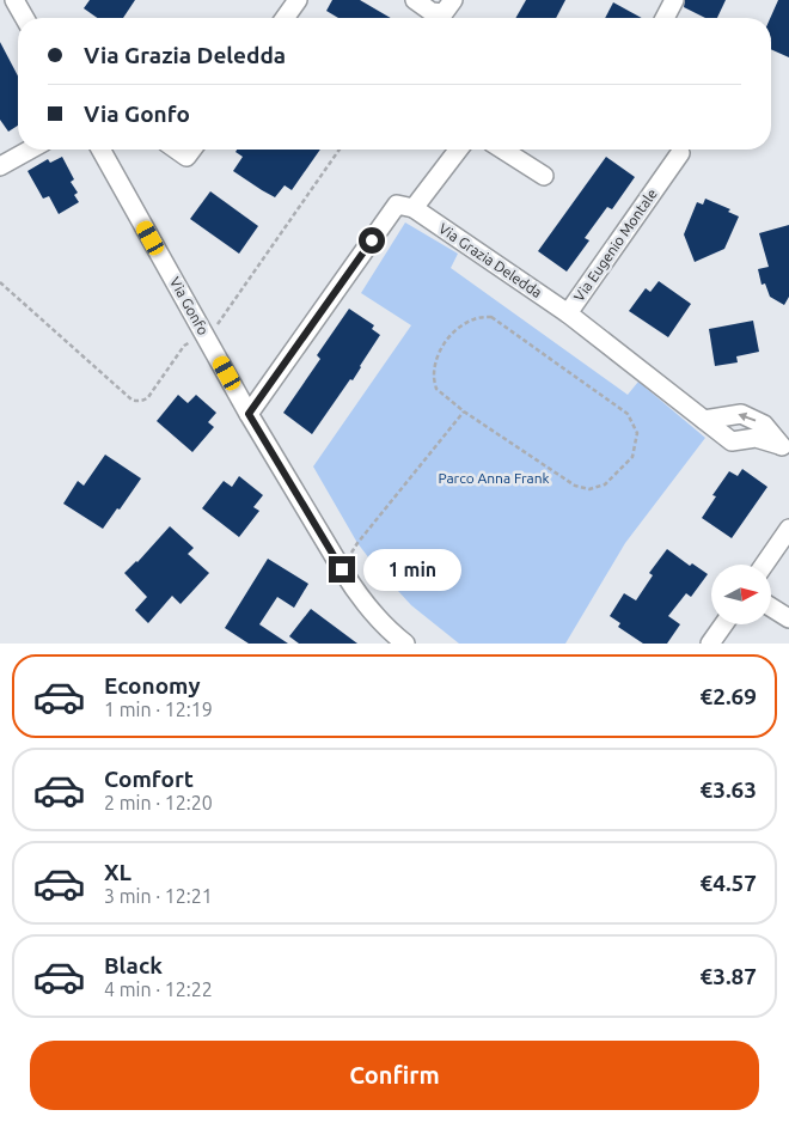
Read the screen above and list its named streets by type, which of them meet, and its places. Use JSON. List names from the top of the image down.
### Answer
{
  "streets": {
    "street": ["Via Eugenio Montale", "Via Grazia Deledda", "Via Gonfo"]
  },
  "crossings": [
    ["Via Eugenio Montale", "Via Grazia Deledda"]
  ],
  "parks": ["Parco Anna Frank"],
  "north": "right",
  "page": {
    "banner": ["Via Grazia Deledda", "Via Gonfo"],
    "bubble": "1 min",
    "list": [
      {
        "name": "Economy",
        "note": "1 min · 12:19",
        "value": "€2.69"
      },
      {
        "name": "Comfort",
        "note": "2 min · 12:20",
        "value": "€3.63"
      },
      {
        "name": "XL",
        "note": "3 min · 12:21",
        "value": "€4.57"
      },
      {
        "name": "Black",
        "note": "4 min · 12:22",
        "value": "€3.87"
      }
    ],
    "buttons": "Confirm"
  }
}
